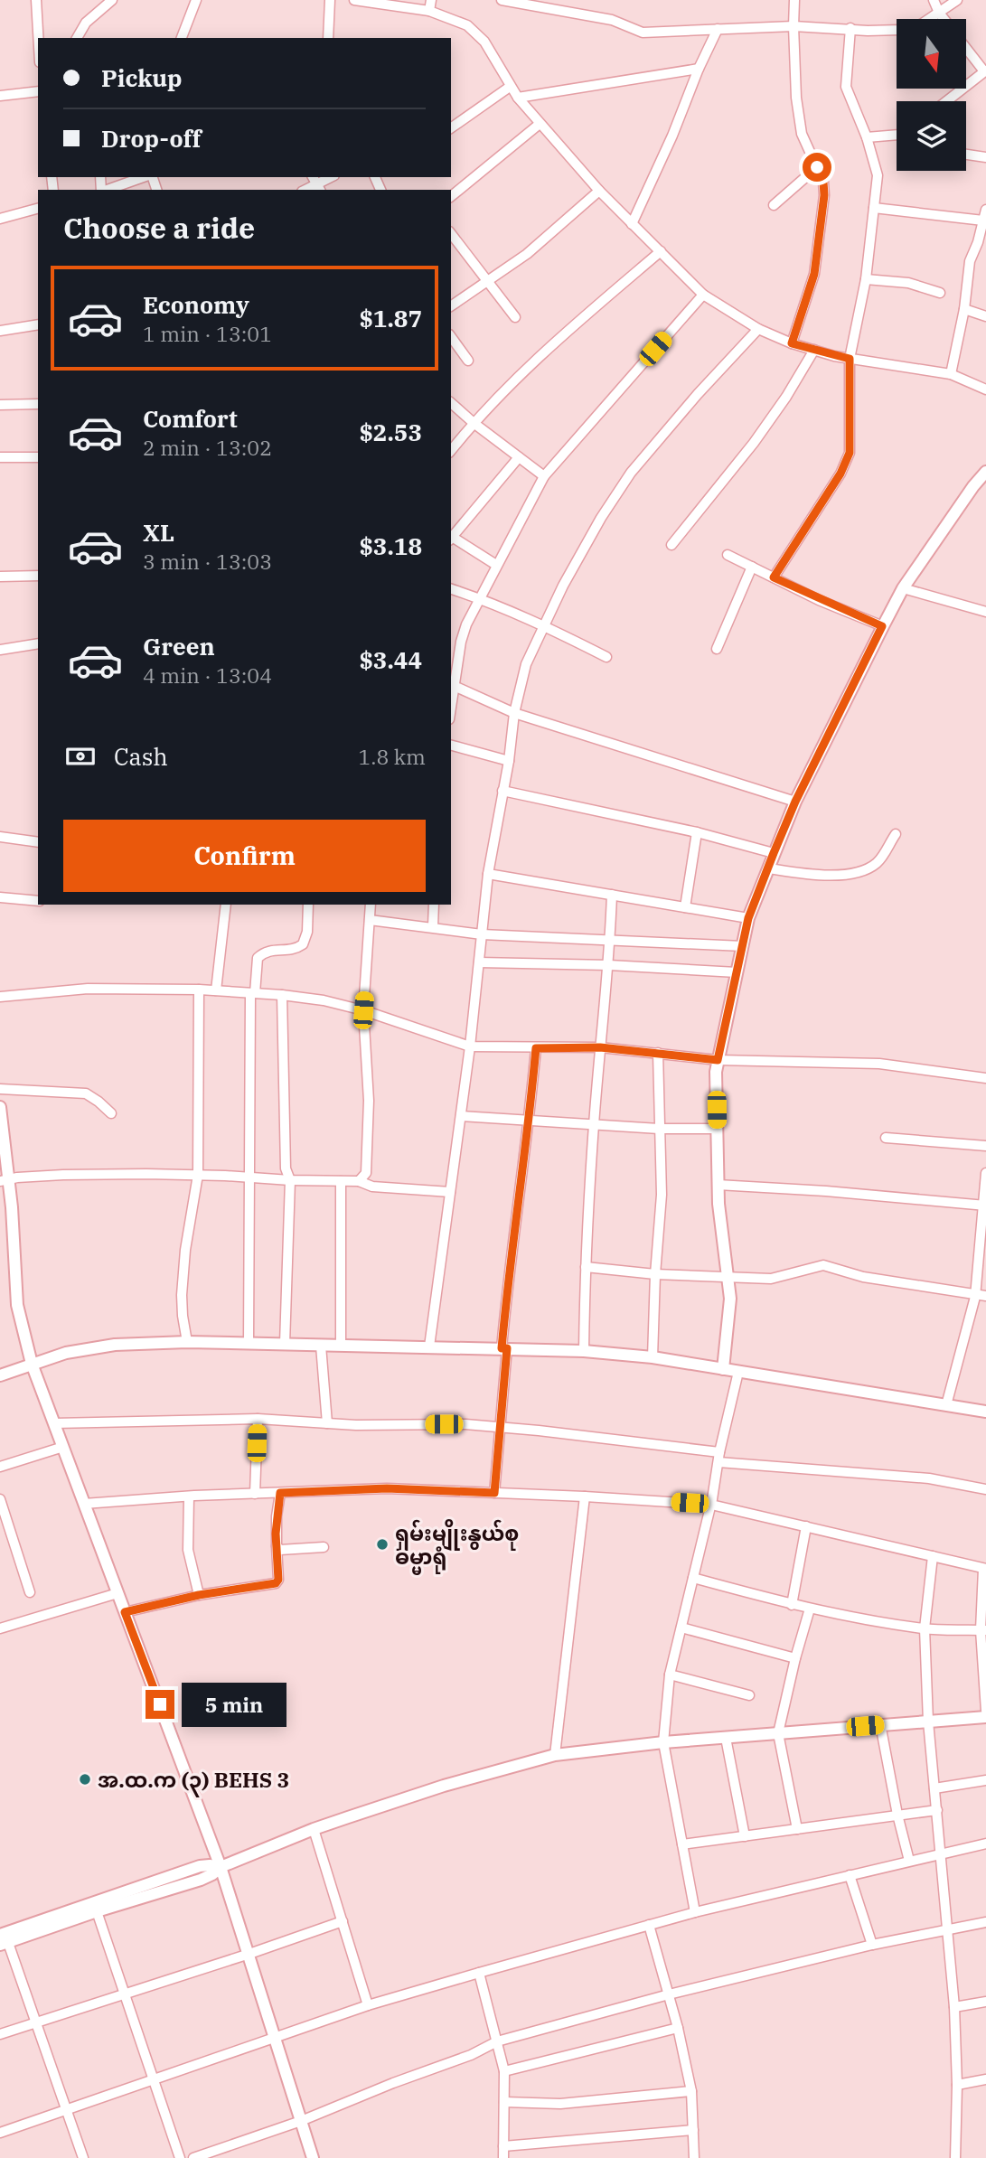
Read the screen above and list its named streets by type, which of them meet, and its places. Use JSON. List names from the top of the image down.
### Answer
{
  "places": ["ရှမ်းမျိုးနွယ်စု ဓမ္မာရုံ", "အ.ထ.က (၃) BEHS 3"],
  "north": "bottom",
  "page": {
    "banner": ["Pickup", "Drop-off"],
    "heading": "Choose a ride",
    "list": [
      {
        "name": "Economy",
        "note": "1 min · 13:01",
        "value": "$1.87"
      },
      {
        "name": "Comfort",
        "note": "2 min · 13:02",
        "value": "$2.53"
      },
      {
        "name": "XL",
        "note": "3 min · 13:03",
        "value": "$3.18"
      },
      {
        "name": "Green",
        "note": "4 min · 13:04",
        "value": "$3.44"
      }
    ],
    "pay": ["Cash", "1.8 km"],
    "buttons": "Confirm",
    "bubble": "5 min"
  }
}
